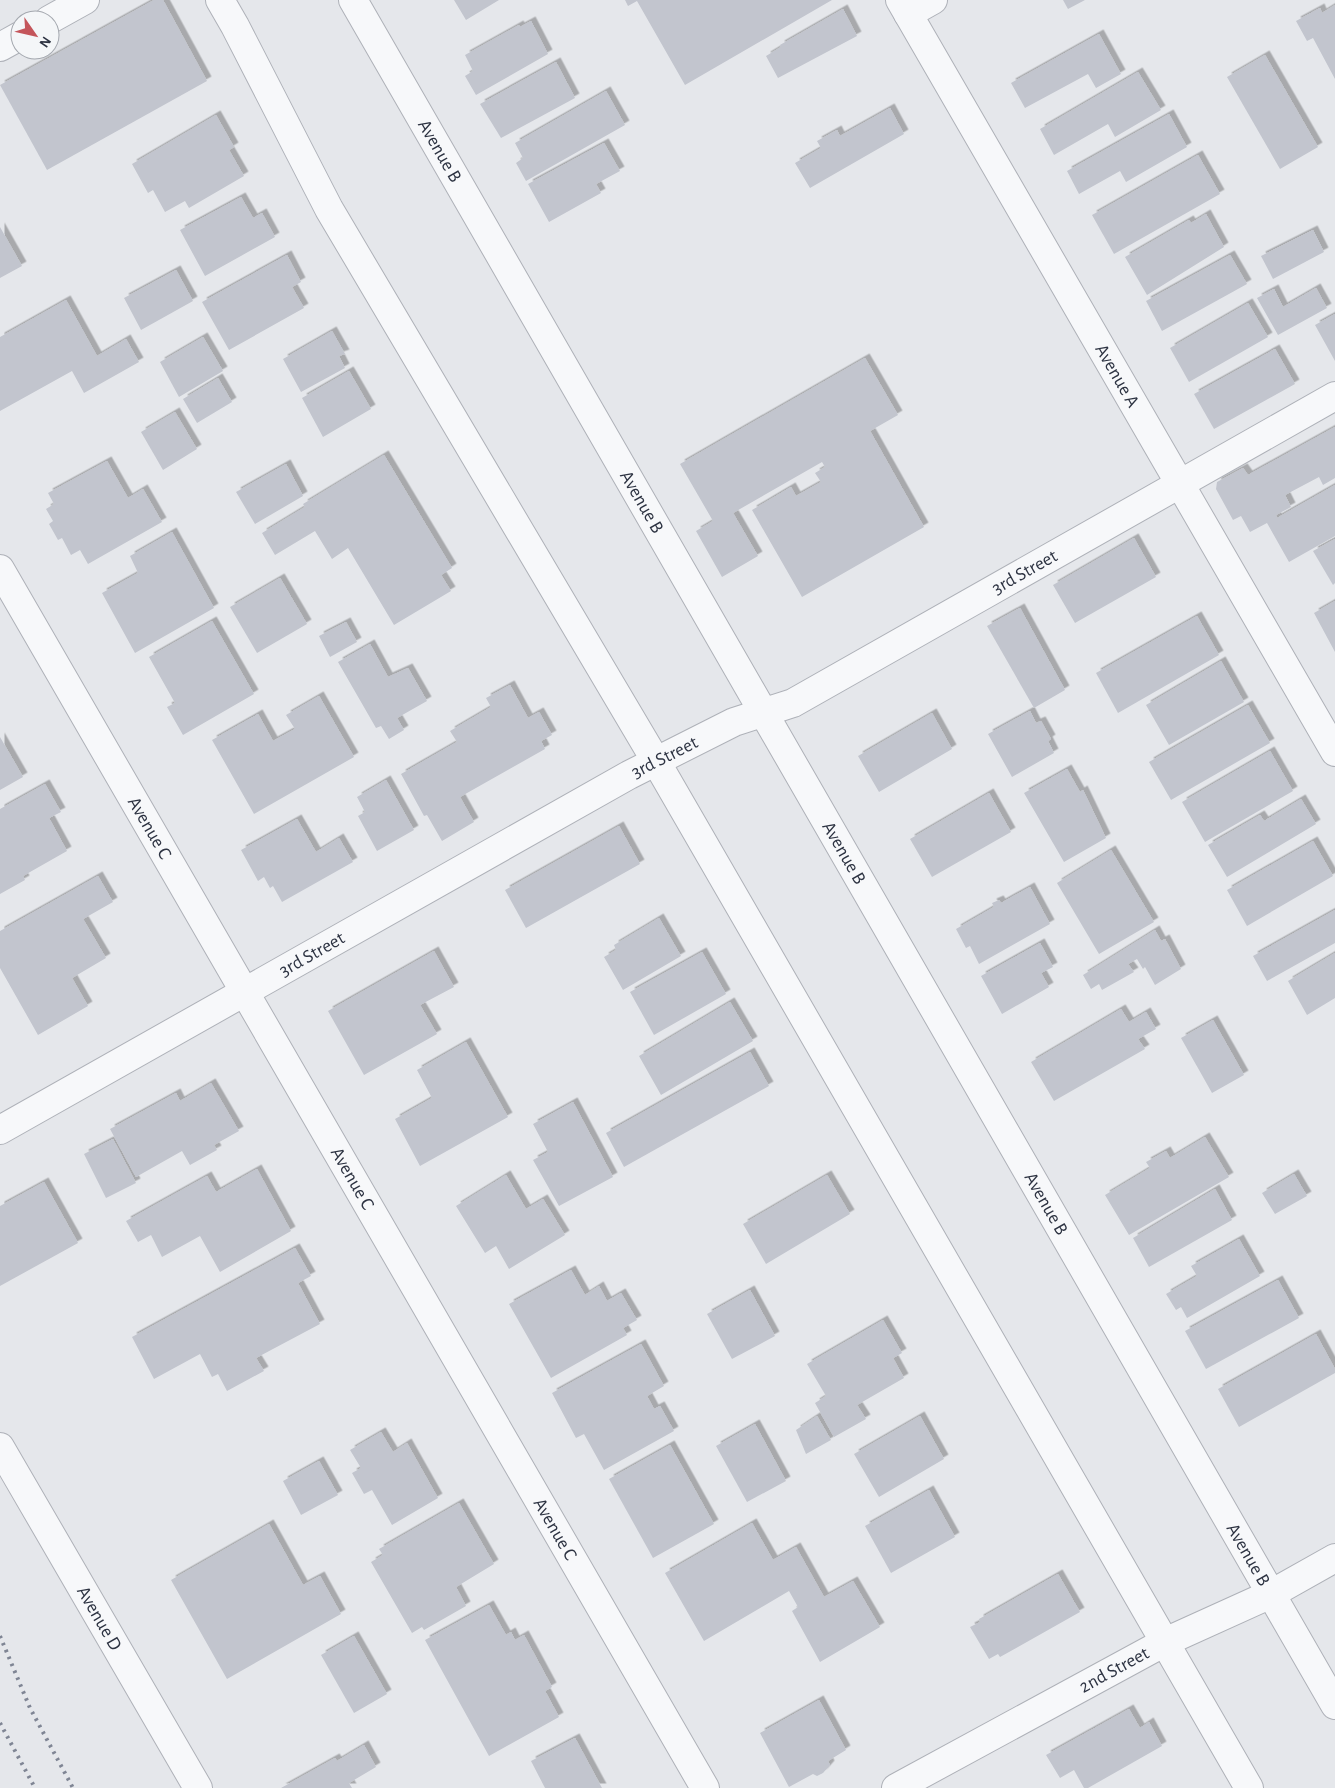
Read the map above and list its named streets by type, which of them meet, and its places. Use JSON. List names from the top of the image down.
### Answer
{
  "streets": {
    "street": [
      "Avenue B",
      "Avenue A",
      "3rd Street",
      "Avenue C",
      "Avenue D",
      "2nd Street"
    ]
  },
  "crossings": [
    ["Avenue B", "3rd Street"],
    ["Avenue B", "2nd Street"],
    ["Avenue A", "3rd Street"],
    ["3rd Street", "Avenue C"]
  ],
  "north": "bottom right"
}
